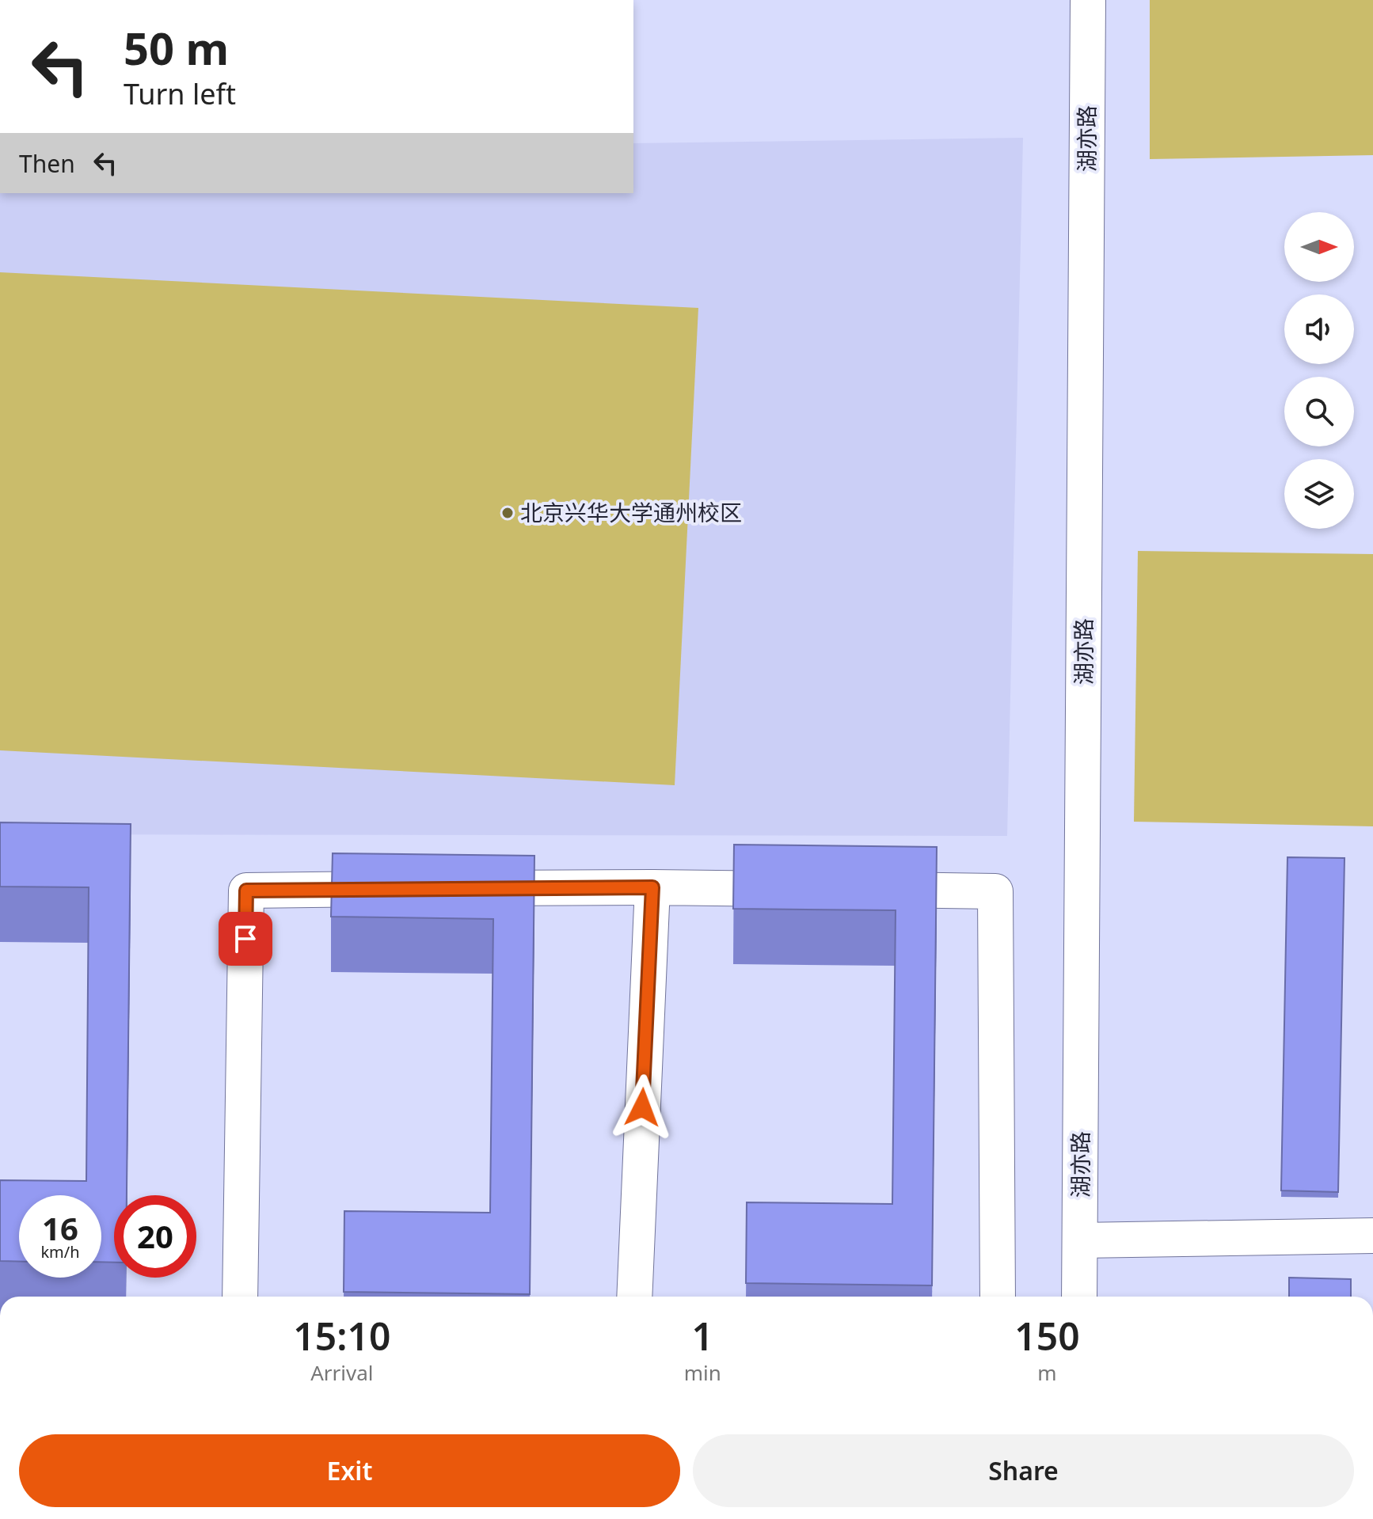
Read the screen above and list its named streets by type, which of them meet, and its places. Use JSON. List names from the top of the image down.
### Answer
{
  "streets": {
    "street": ["湖亦路"]
  },
  "places": ["北京兴华大学通州校区"],
  "north": "right",
  "page": {
    "turn": ["50 m", "Turn left"],
    "then": "Then",
    "speed": "16 km/h",
    "limit": "20",
    "eta": [
      "15:10",
      "Arrival",
      "1",
      "min",
      "150",
      "m"
    ],
    "buttons": ["Exit", "Share"]
  }
}
